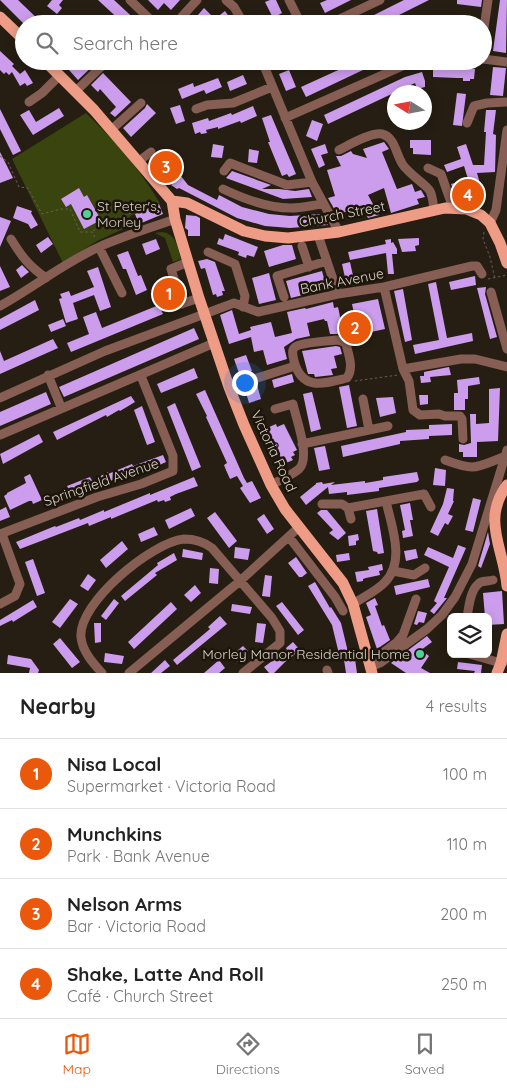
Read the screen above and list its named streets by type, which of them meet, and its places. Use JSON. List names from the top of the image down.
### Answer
{
  "streets": {
    "main road": ["Church Street", "Victoria Road"],
    "street": ["Bank Avenue", "Springfield Avenue"]
  },
  "crossings": [
    ["Church Street", "Victoria Road"],
    ["Bank Avenue", "Victoria Road"]
  ],
  "places": ["St Peter's, Morley", "Morley Manor Residential Home"],
  "north": "left",
  "page": {
    "search": "Search here",
    "pins": [
      "3",
      "4",
      "1",
      "2"
    ],
    "heading": ["Nearby", "4 results"],
    "list": [
      {
        "mark": "1",
        "name": "Nisa Local",
        "note": "Supermarket · Victoria Road",
        "value": "100 m"
      },
      {
        "mark": "2",
        "name": "Munchkins",
        "note": "Park · Bank Avenue",
        "value": "110 m"
      },
      {
        "mark": "3",
        "name": "Nelson Arms",
        "note": "Bar · Victoria Road",
        "value": "200 m"
      },
      {
        "mark": "4",
        "name": "Shake, Latte And Roll",
        "note": "Café · Church Street",
        "value": "250 m"
      }
    ],
    "nav": ["Map", "Directions", "Saved"]
  }
}
